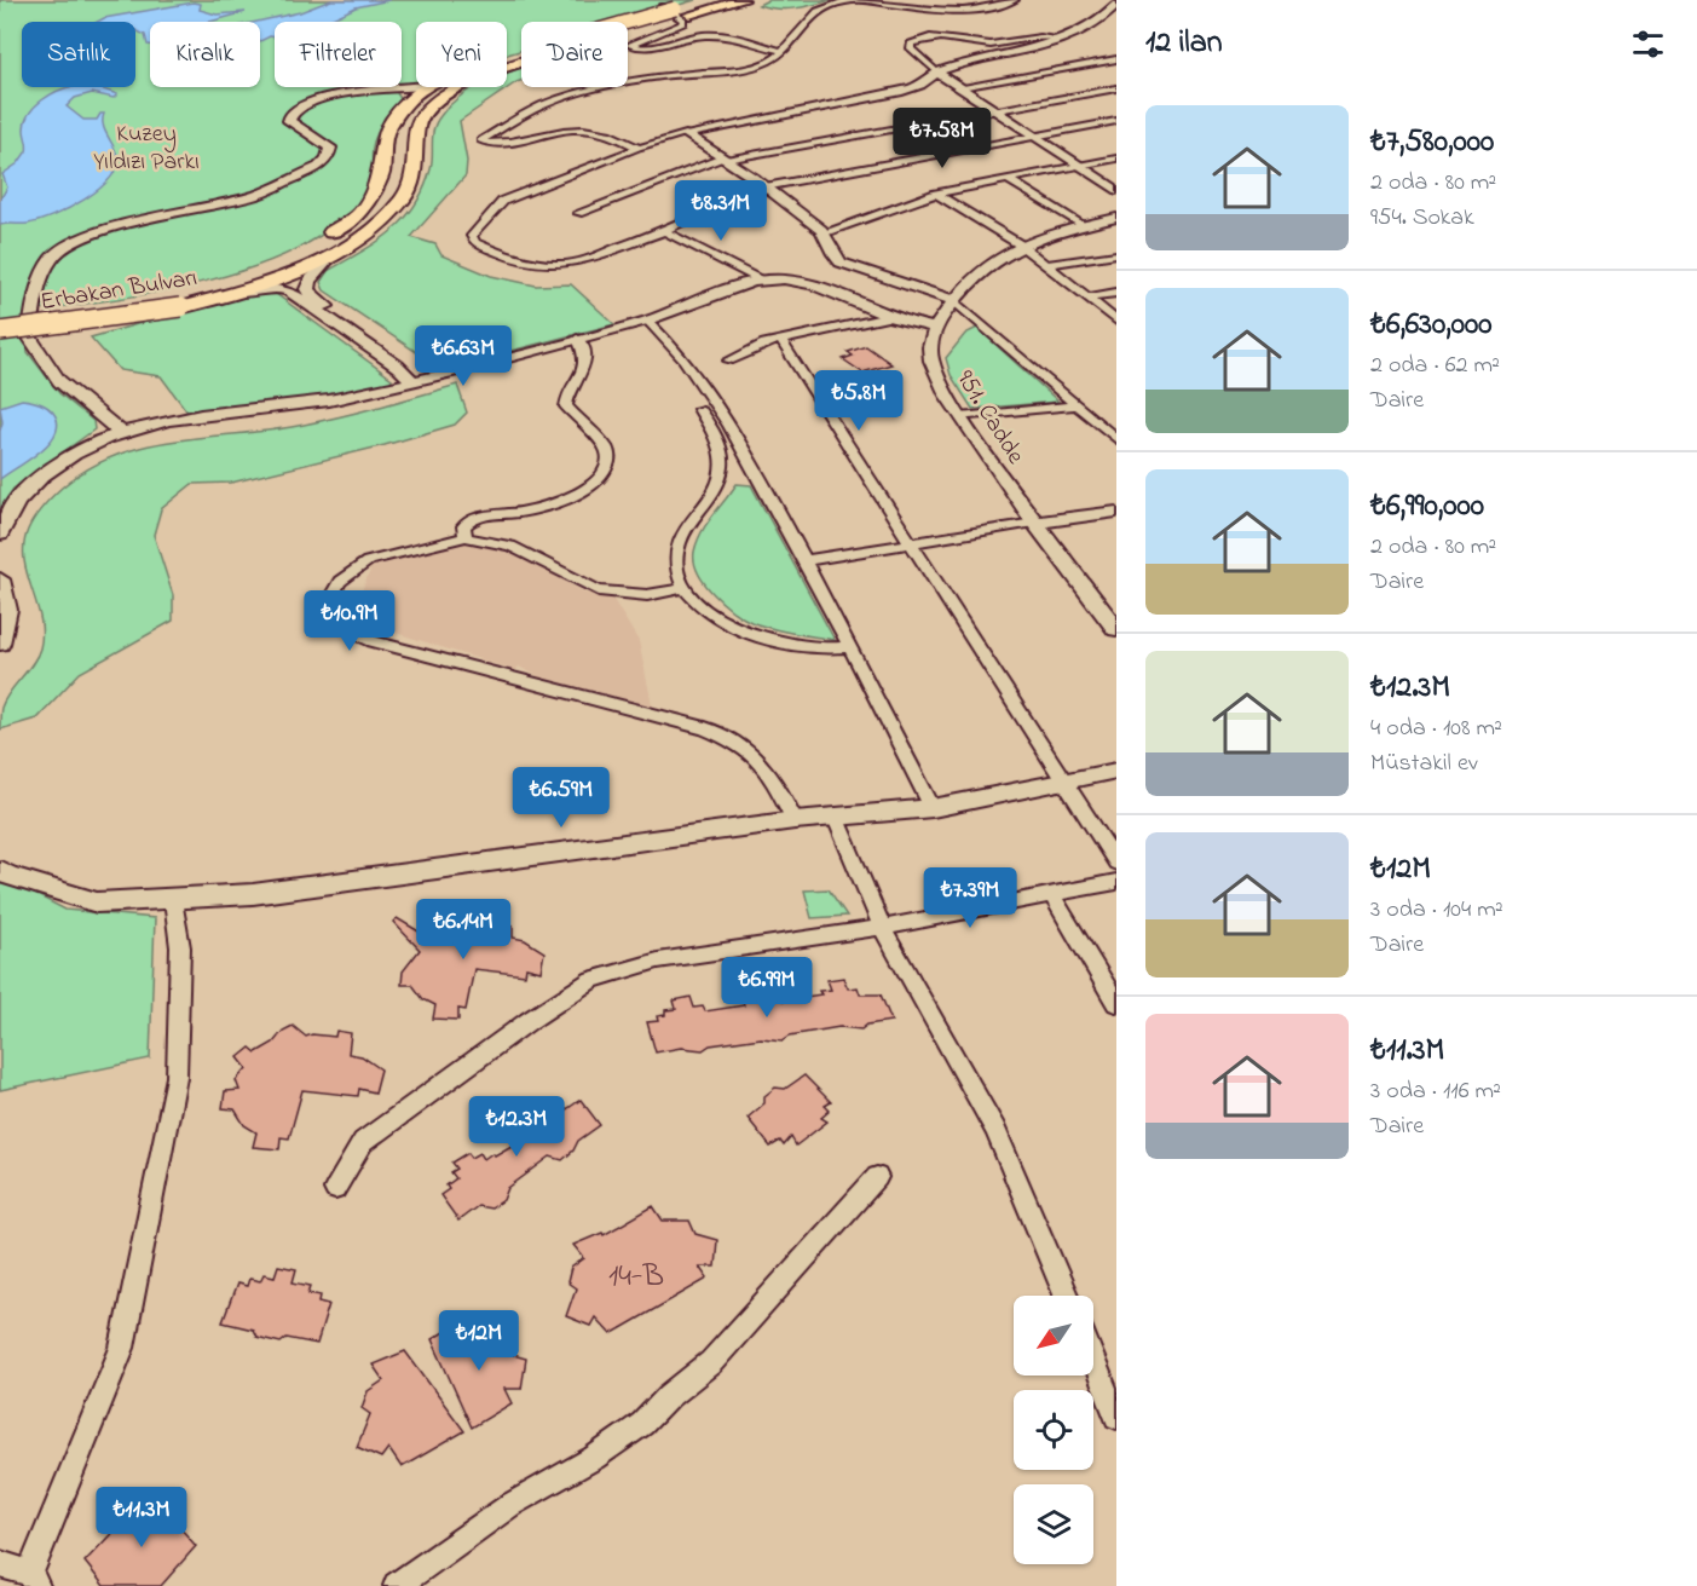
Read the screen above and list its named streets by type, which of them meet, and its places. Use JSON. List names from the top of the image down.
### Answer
{
  "streets": {
    "highway": ["Erbakan Bulvarı"],
    "street": ["951. Cadde"]
  },
  "parks": ["Kuzey Yıldızı Parkı"],
  "house_numbers": ["14-B"],
  "north": "bottom left",
  "page": {
    "heading": "12 ilan",
    "chip": [
      "Satılık",
      "Kiralık",
      "Filtreler",
      "Yeni",
      "Daire"
    ],
    "list": [
      {
        "name": "₺7,580,000",
        "note": "2 oda · 80 m² · 954. Sokak"
      },
      {
        "name": "₺6,630,000",
        "note": "2 oda · 62 m² · Daire"
      },
      {
        "name": "₺6,990,000",
        "note": "2 oda · 80 m² · Daire"
      },
      {
        "name": "₺12.3M",
        "note": "4 oda · 108 m² · Müstakil ev"
      },
      {
        "name": "₺12M",
        "note": "3 oda · 104 m² · Daire"
      },
      {
        "name": "₺11.3M",
        "note": "3 oda · 116 m² · Daire"
      }
    ],
    "price": [
      "₺7.58M",
      "₺8.31M",
      "₺6.63M",
      "₺5.8M",
      "₺10.9M",
      "₺6.59M",
      "₺7.39M",
      "₺6.14M",
      "₺6.99M",
      "₺12.3M",
      "₺12M",
      "₺11.3M"
    ]
  }
}
